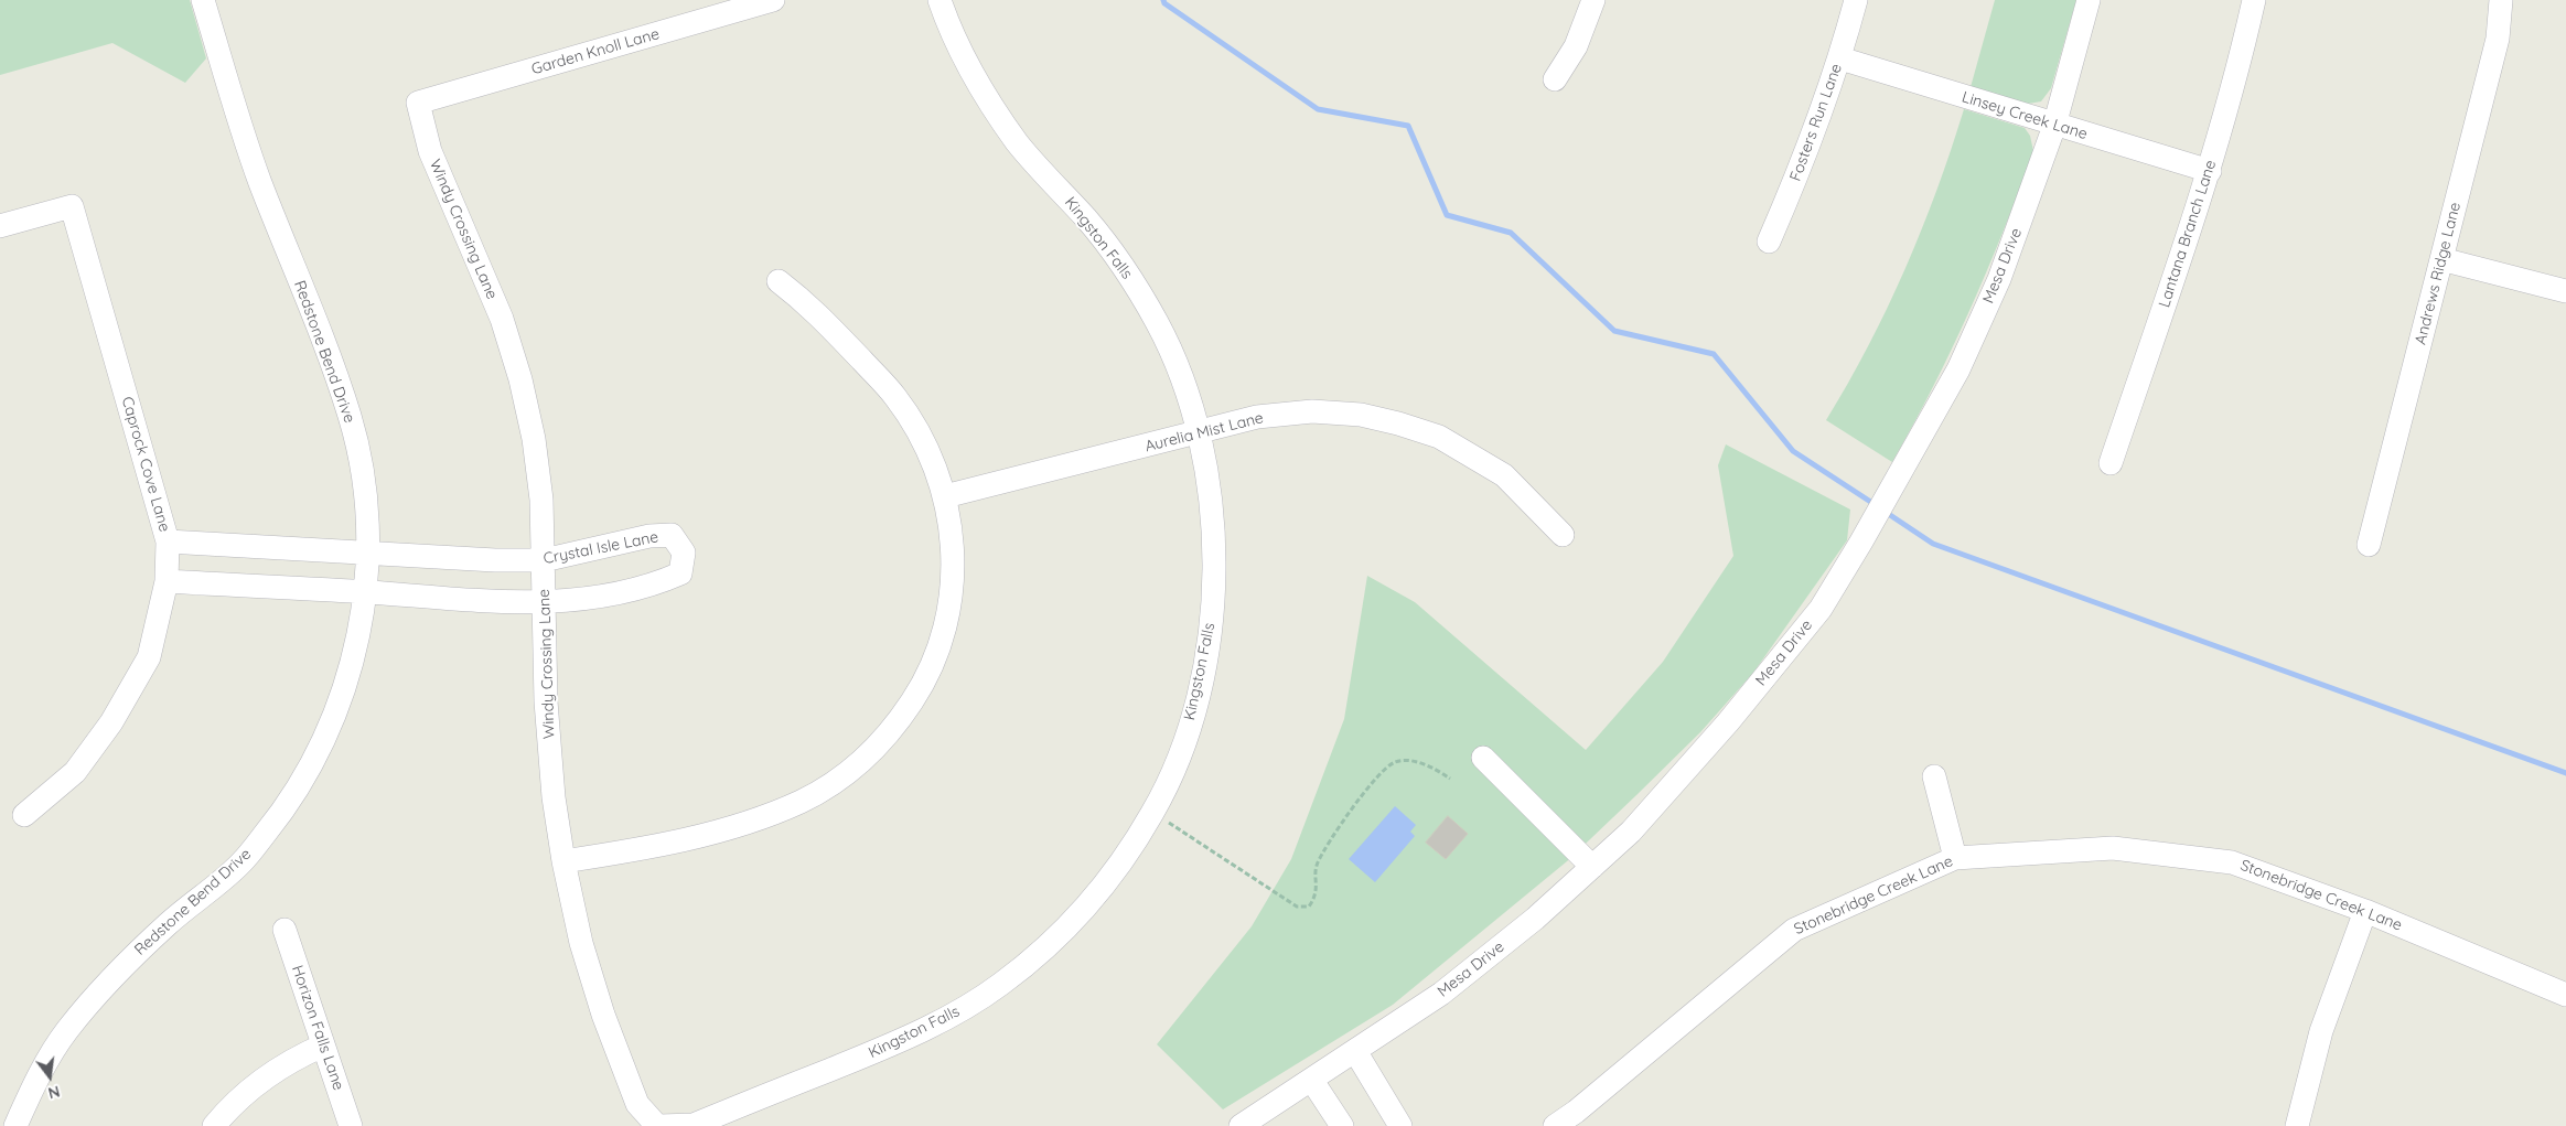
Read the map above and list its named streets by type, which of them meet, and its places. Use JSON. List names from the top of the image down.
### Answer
{
  "streets": {
    "street": [
      "Garden Knoll Lane",
      "Linsey Creek Lane",
      "Fosters Run Lane",
      "Windy Crossing Lane",
      "Lantana Branch Lane",
      "Kingston Falls",
      "Mesa Drive",
      "Andrews Ridge Lane",
      "Redstone Bend Drive",
      "Aurelia Mist Lane",
      "Caprock Cove Lane",
      "Crystal Isle Lane",
      "Stonebridge Creek Lane",
      "Horizon Falls Lane"
    ]
  },
  "crossings": [
    ["Garden Knoll Lane", "Windy Crossing Lane"],
    ["Linsey Creek Lane", "Fosters Run Lane"],
    ["Linsey Creek Lane", "Lantana Branch Lane"],
    ["Linsey Creek Lane", "Mesa Drive"],
    ["Windy Crossing Lane", "Kingston Falls"],
    ["Windy Crossing Lane", "Crystal Isle Lane"],
    ["Kingston Falls", "Aurelia Mist Lane"],
    ["Redstone Bend Drive", "Crystal Isle Lane"],
    ["Caprock Cove Lane", "Crystal Isle Lane"]
  ],
  "north": "bottom"
}
